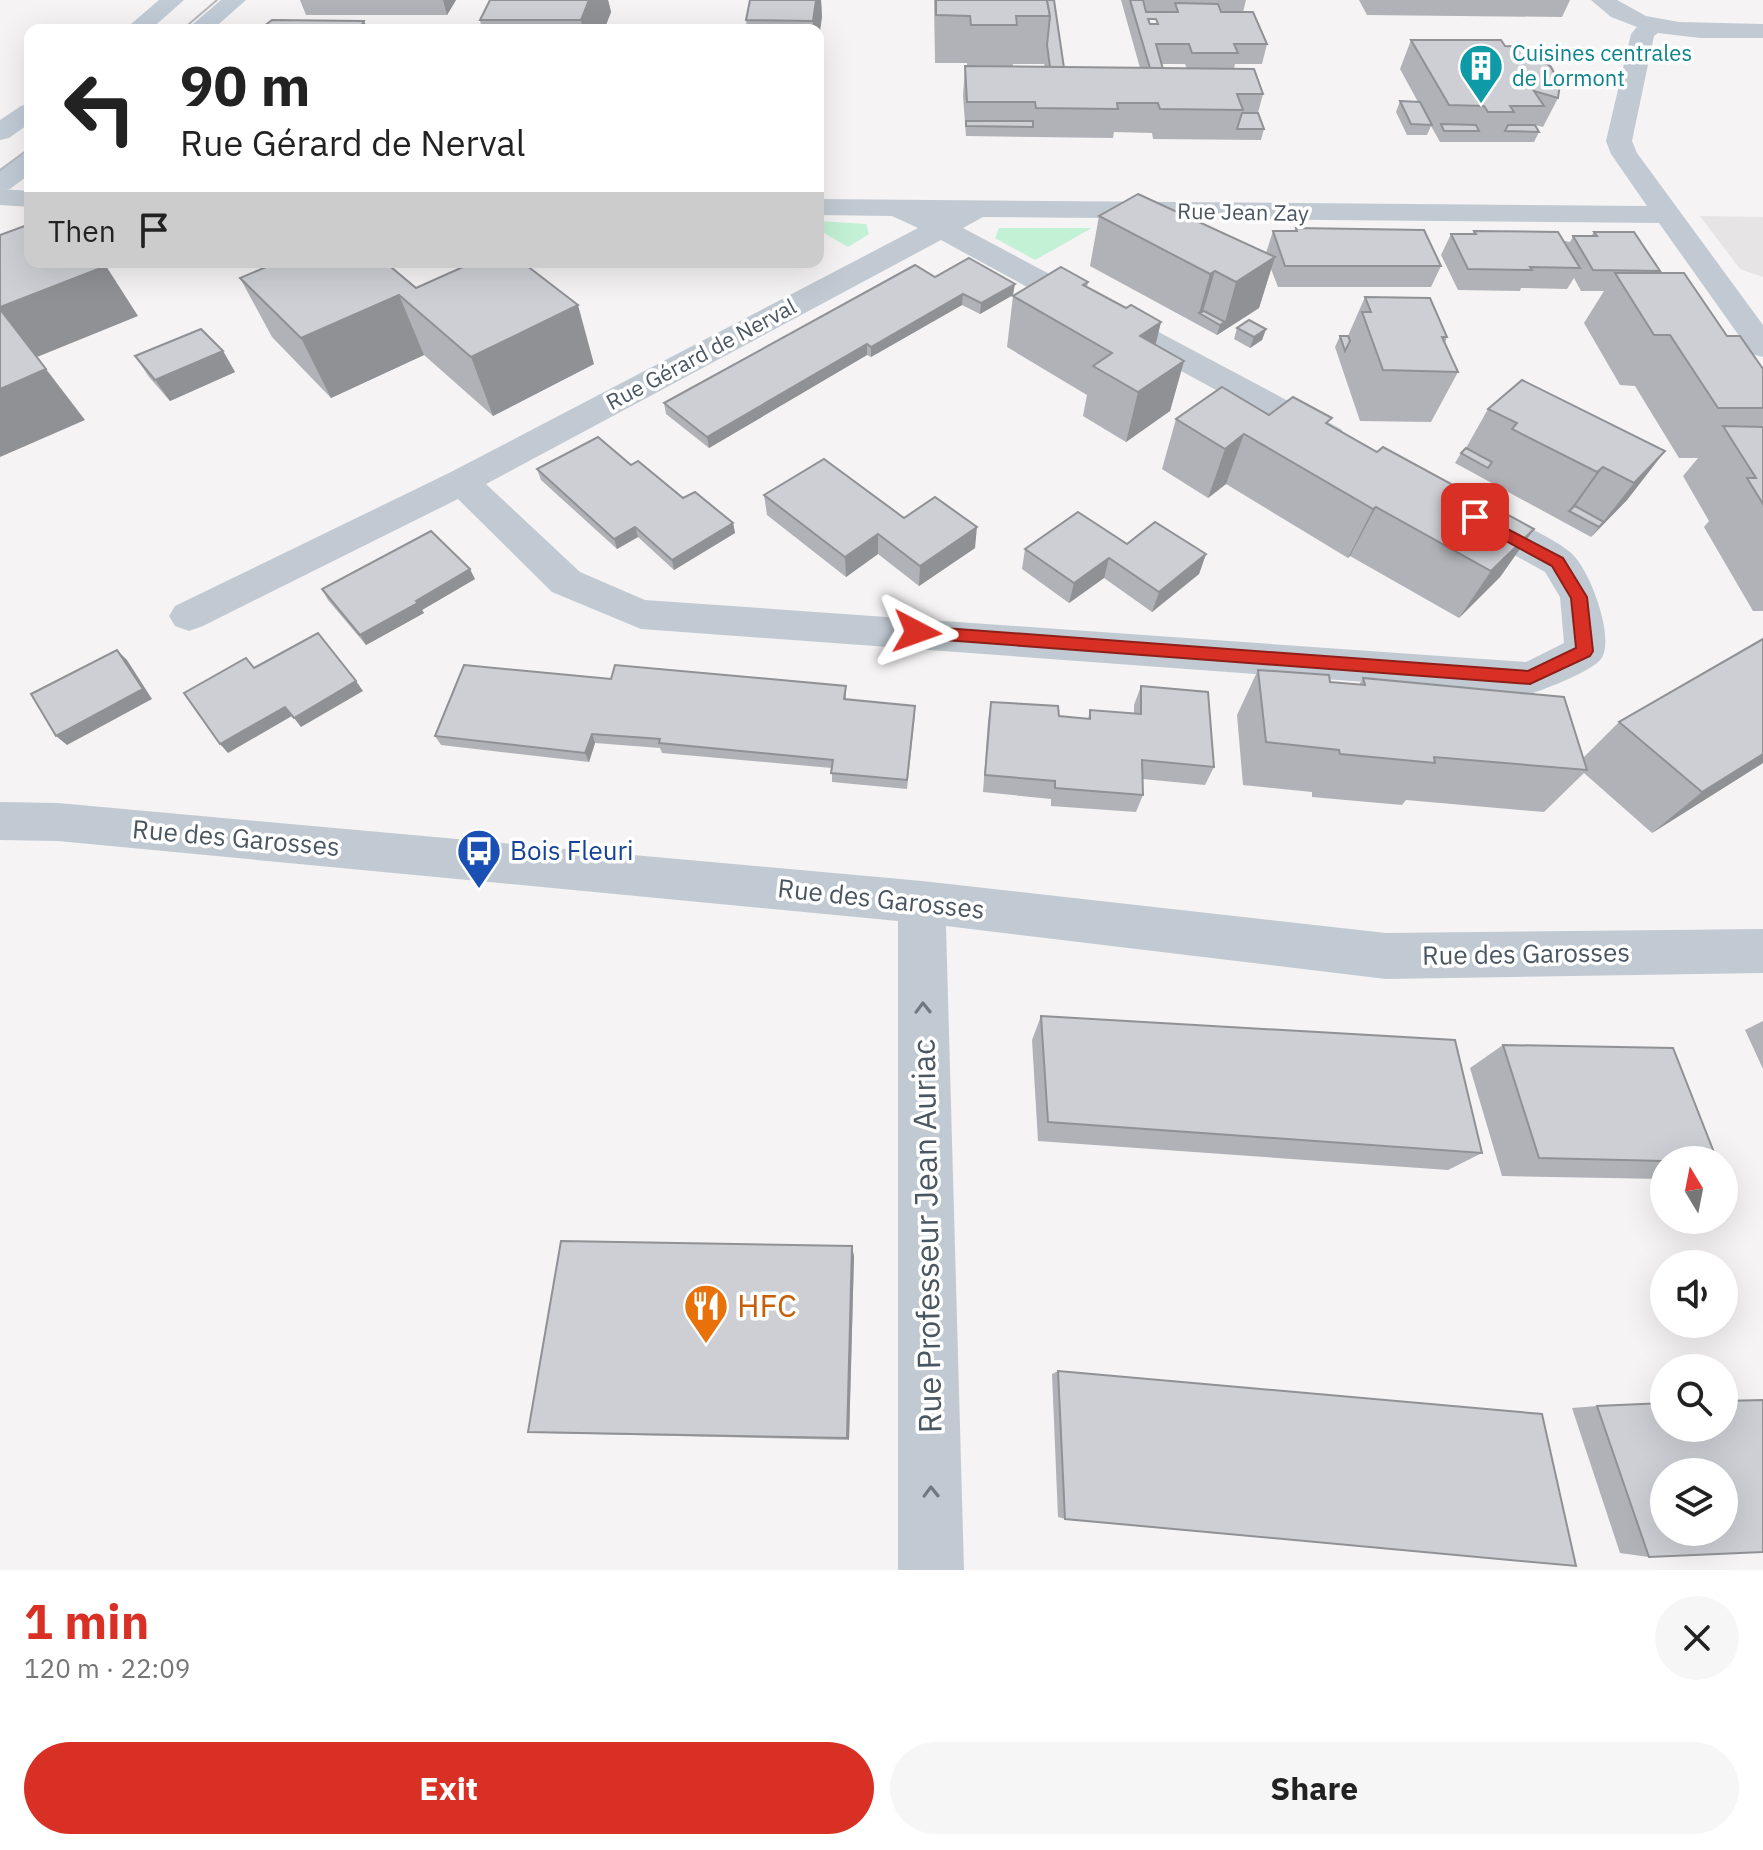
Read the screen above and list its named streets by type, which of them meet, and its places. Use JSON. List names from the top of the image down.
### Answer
{
  "streets": {
    "street": [
      "Rue Jean Zay",
      "Rue Gérard de Nerval",
      "Rue des Garosses",
      "Rue Professeur Jean Auriac"
    ]
  },
  "crossings": [
    ["Rue Jean Zay", "Rue Gérard de Nerval"],
    ["Rue des Garosses", "Rue Professeur Jean Auriac"]
  ],
  "one_way": ["Rue Professeur Jean Auriac"],
  "places": {
    "building": ["Cuisines centrales de Lormont"],
    "bus stop": ["Bois Fleuri"],
    "restaurant": ["HFC"]
  },
  "north": "top",
  "page": {
    "turn": ["90 m", "Rue Gérard de Nerval"],
    "then": "Then",
    "heading": ["1 min", "120 m · 22:09"],
    "buttons": ["Exit", "Share"]
  }
}
